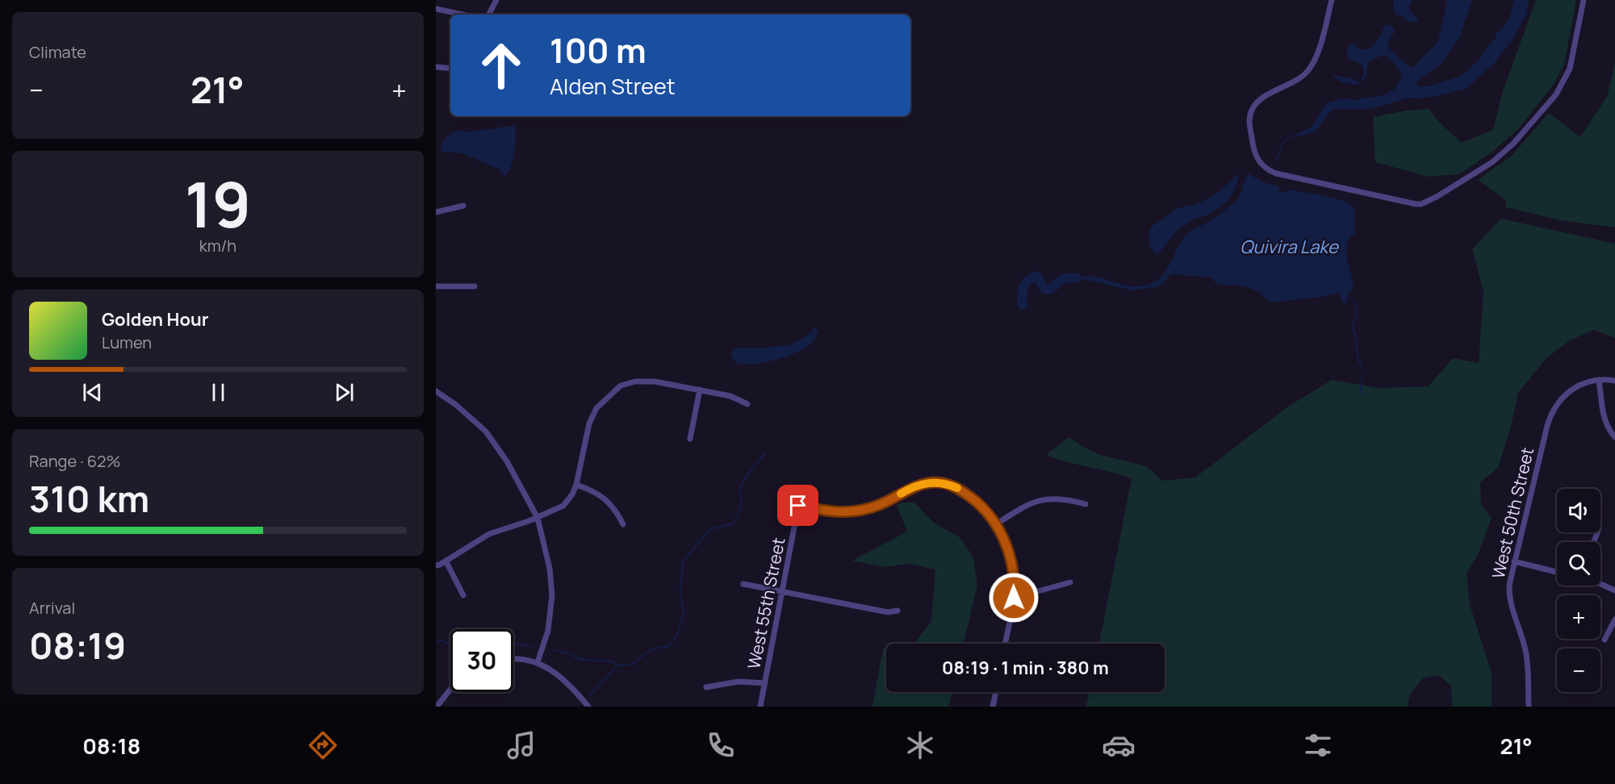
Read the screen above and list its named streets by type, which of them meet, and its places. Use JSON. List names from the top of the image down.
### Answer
{
  "streets": {
    "street": ["West 50th Street", "West 55th Street"]
  },
  "water": ["Quivira Lake"],
  "page": {
    "tile": [
      "Climate",
      ["19", "km/h"],
      ["Range · 62%", "310 km"],
      ["Arrival", "08:19"]
    ],
    "turn": ["100 m", "Alden Street"],
    "heat": ["−", "21°", "+"],
    "song": ["Golden Hour", "Lumen"],
    "map_buttons": ["+", "−"],
    "limit": "30",
    "trip": "08:19 · 1 min · 380 m",
    "tabs": ["08:18", "21°"]
  }
}
